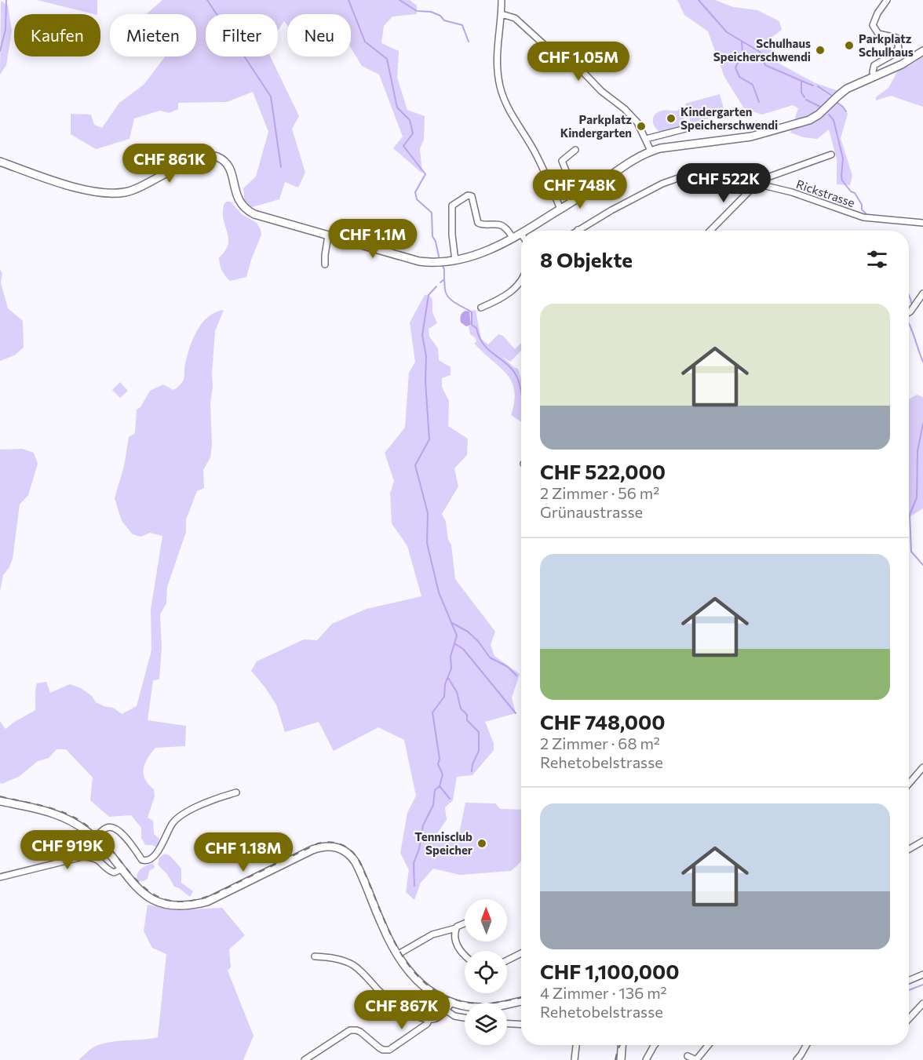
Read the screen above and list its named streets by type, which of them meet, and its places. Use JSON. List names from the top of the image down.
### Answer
{
  "streets": {
    "street": ["Rickstrasse"]
  },
  "places": [
    "Parkplatz Schulhaus",
    "Schulhaus Speicherschwendi",
    "Kindergarten Speicherschwendi",
    "Parkplatz Kindergarten",
    "Tennisclub Speicher"
  ],
  "north": "top",
  "page": {
    "chip": [
      "Kaufen",
      "Mieten",
      "Filter",
      "Neu"
    ],
    "price": [
      "CHF 1.05M",
      "CHF 861K",
      "CHF 522K",
      "CHF 748K",
      "CHF 1.1M",
      "CHF 919K",
      "CHF 1.18M",
      "CHF 867K"
    ],
    "heading": "8 Objekte",
    "list": [
      {
        "name": "CHF 522,000",
        "note": "2 Zimmer · 56 m² · Grünaustrasse"
      },
      {
        "name": "CHF 748,000",
        "note": "2 Zimmer · 68 m² · Rehetobelstrasse"
      },
      {
        "name": "CHF 1,100,000",
        "note": "4 Zimmer · 136 m² · Rehetobelstrasse"
      }
    ]
  }
}
